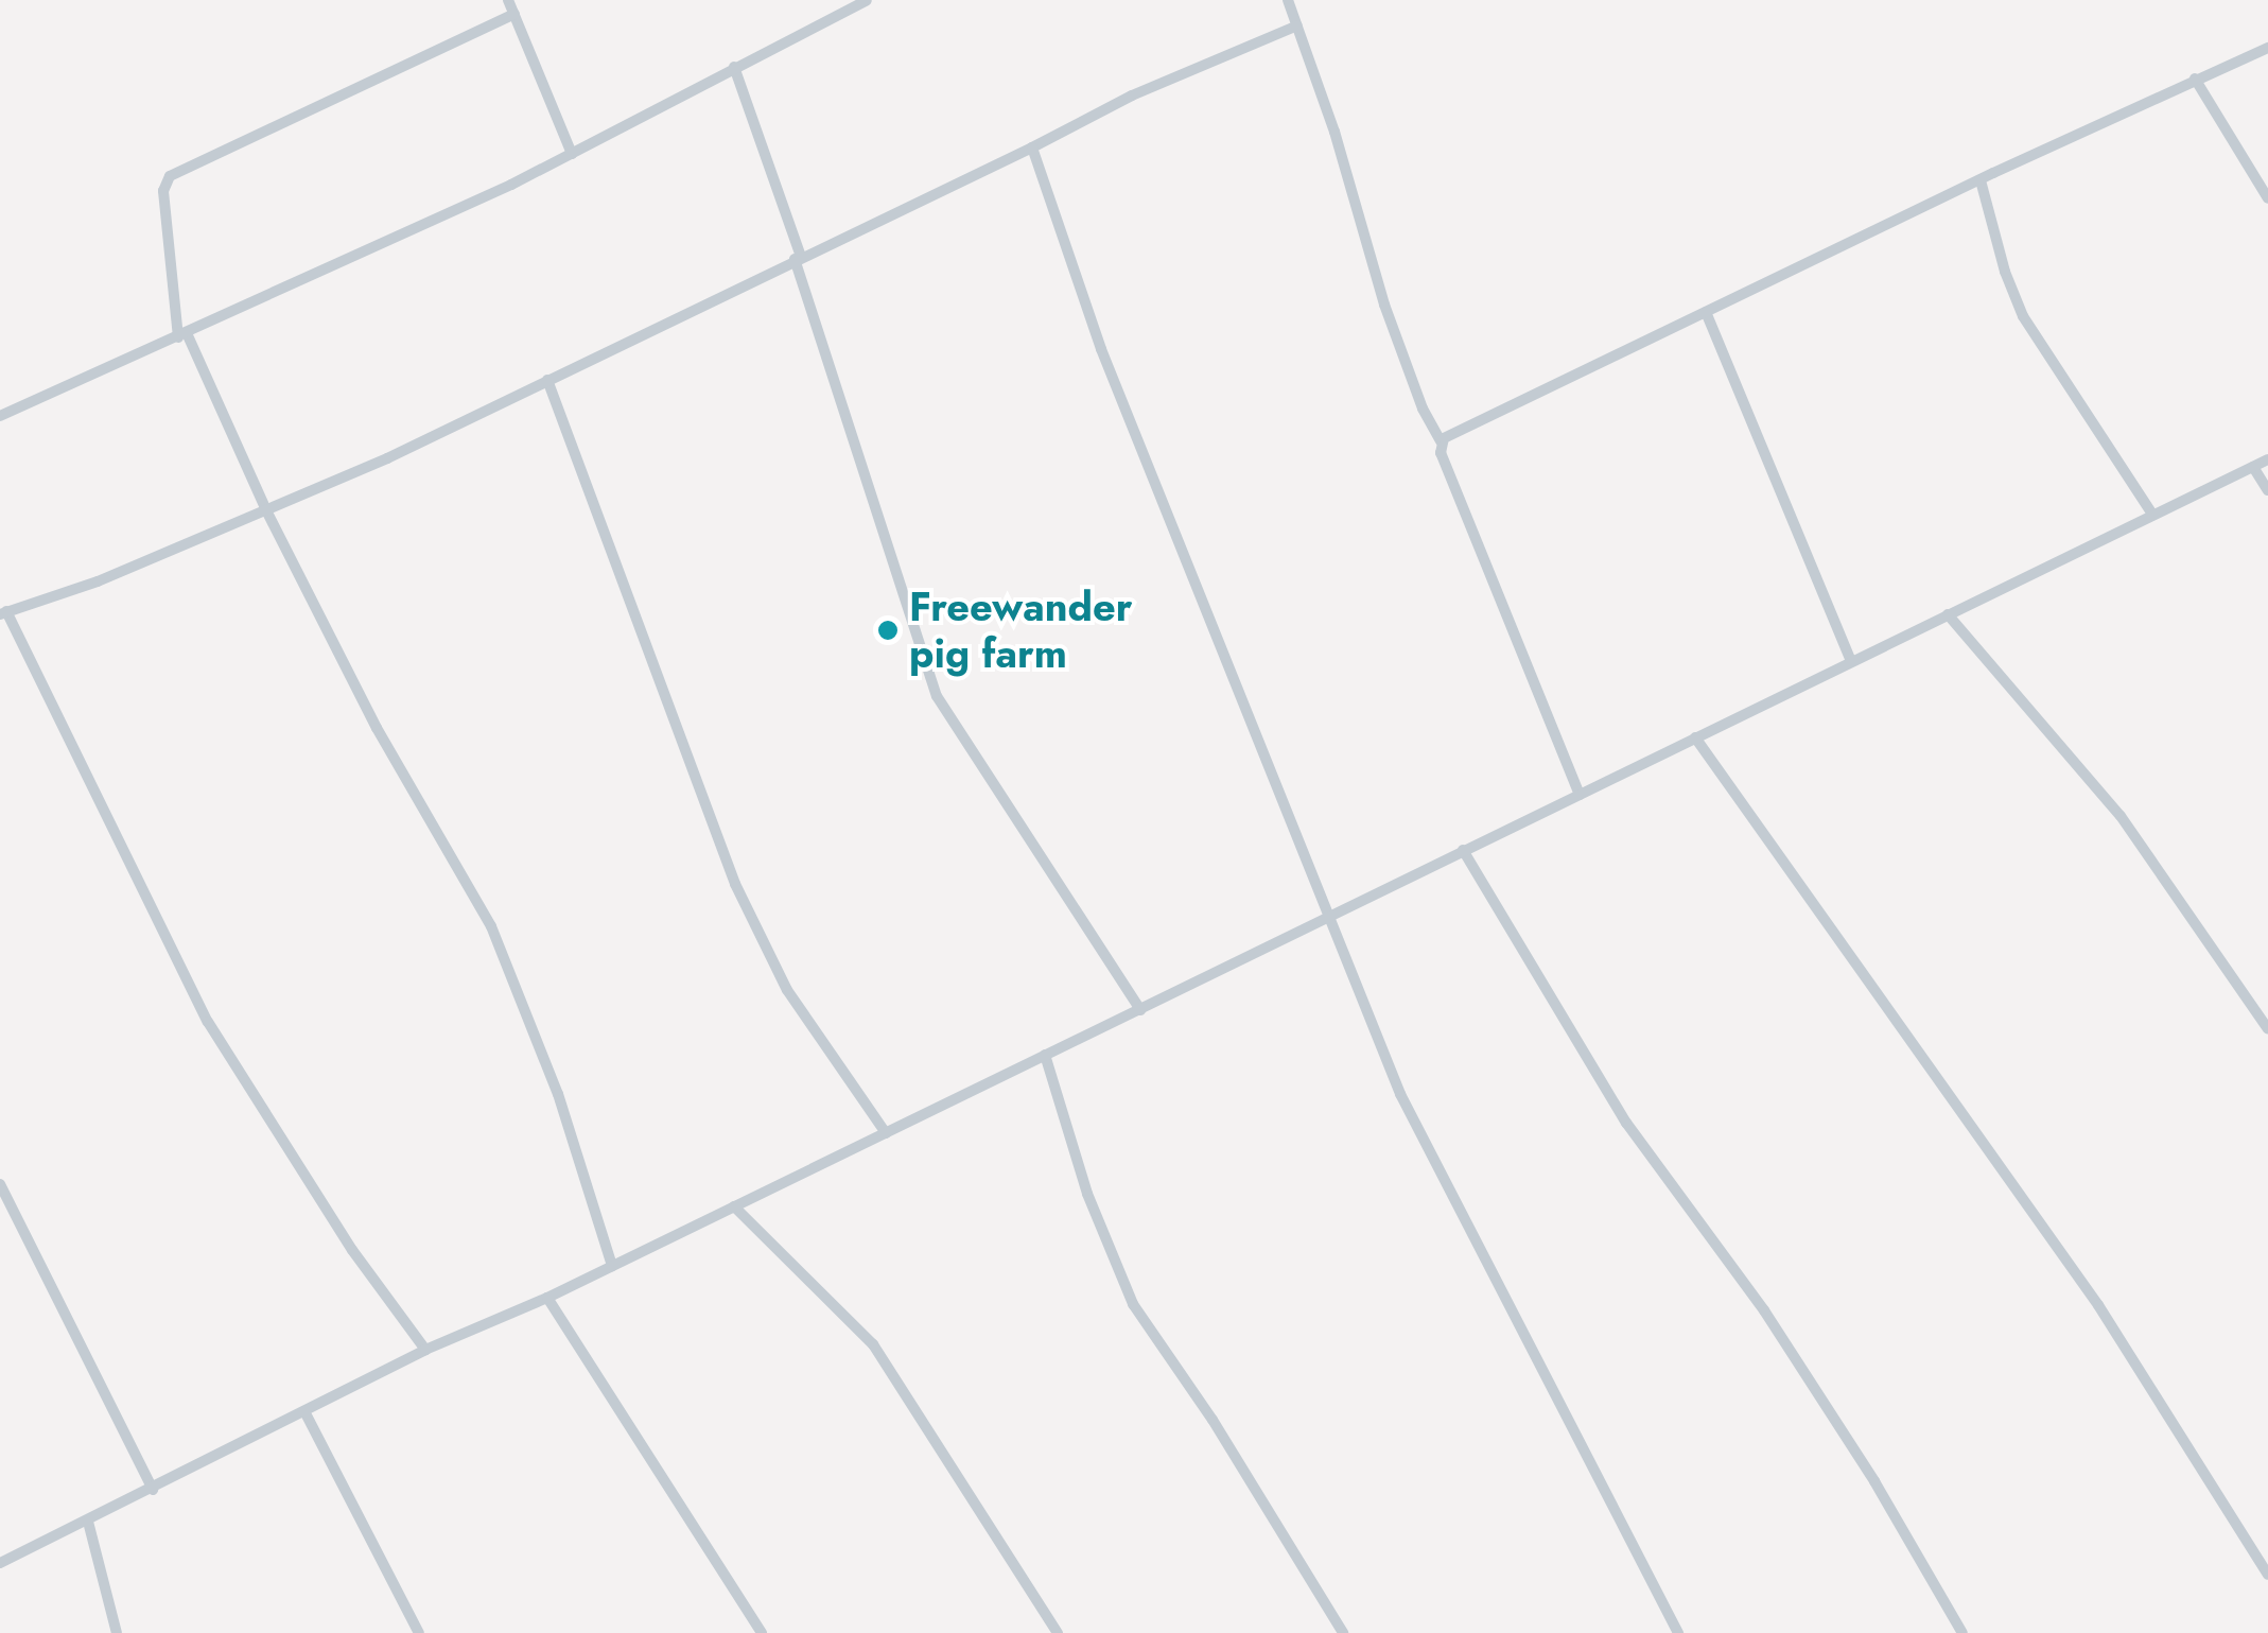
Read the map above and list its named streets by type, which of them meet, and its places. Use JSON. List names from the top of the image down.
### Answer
{
  "places": ["Freewander pig farm"]
}
